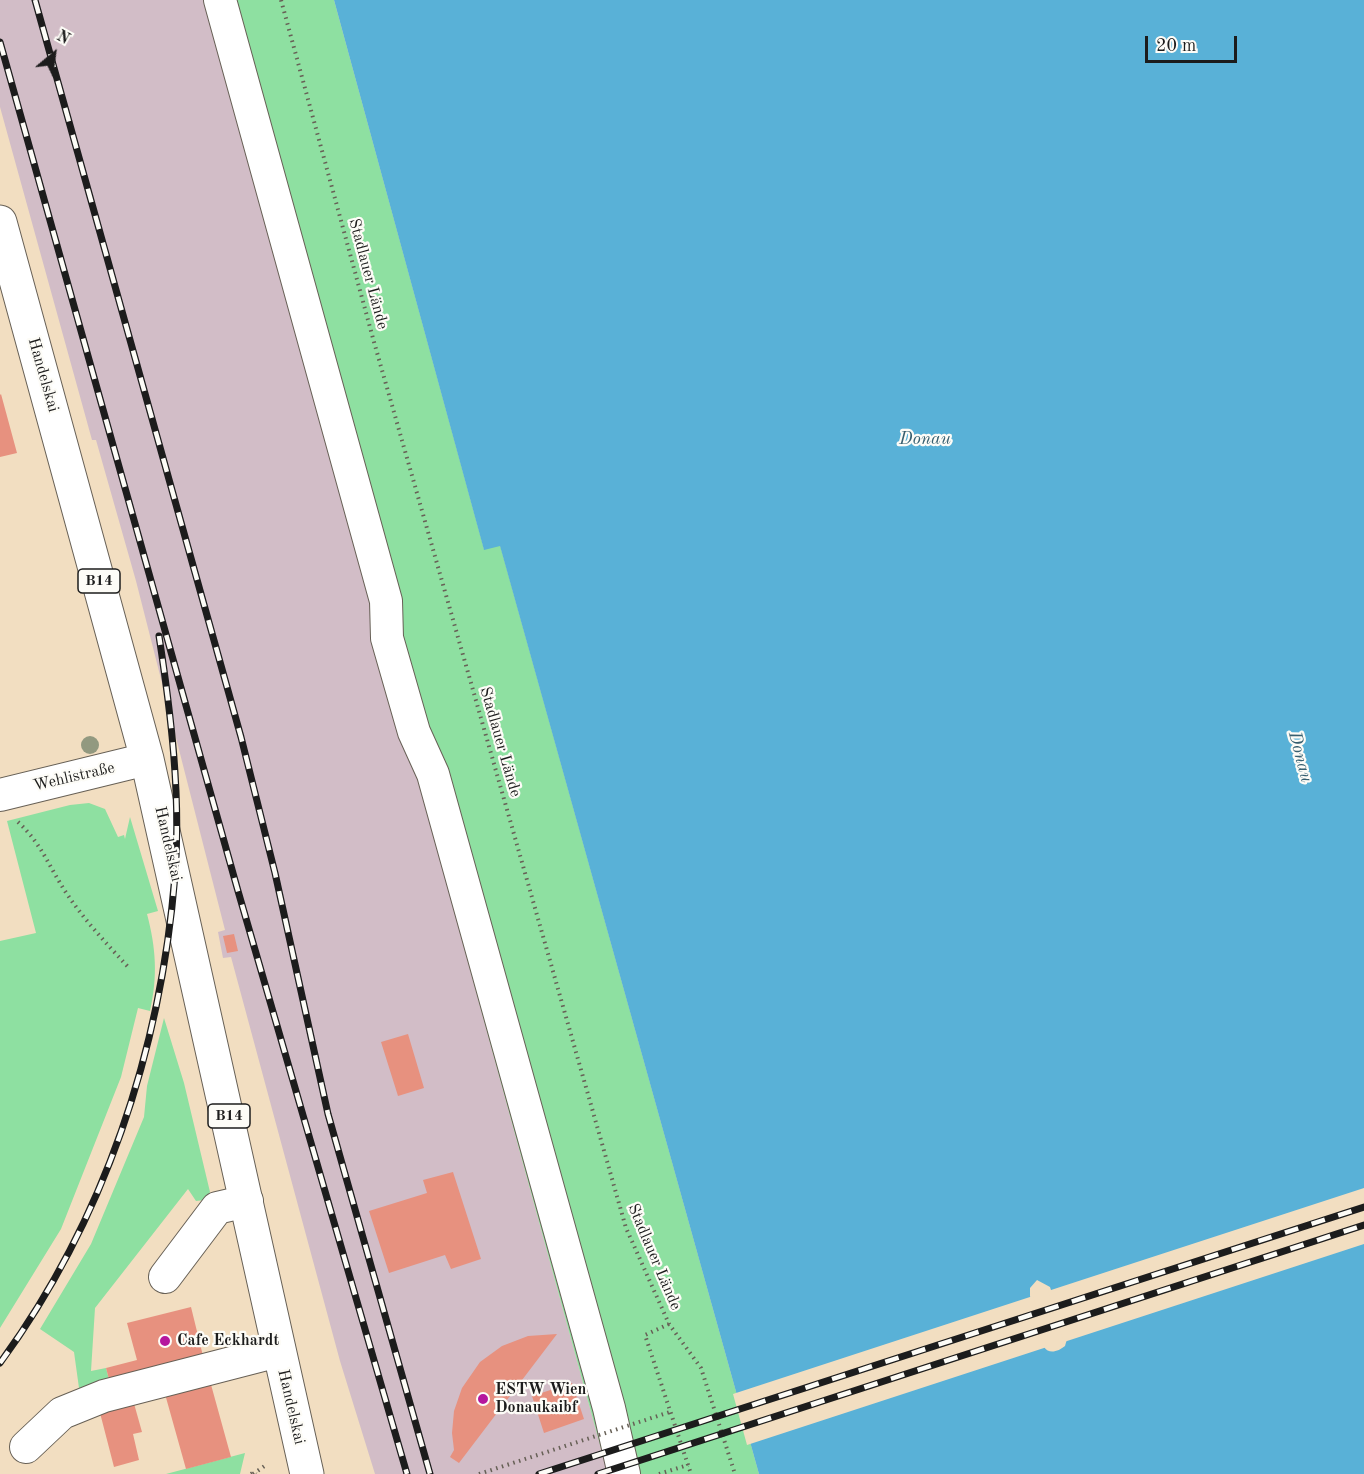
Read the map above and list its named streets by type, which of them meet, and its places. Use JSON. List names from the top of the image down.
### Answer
{
  "streets": {
    "main road": ["Handelskai", "B14"],
    "street": ["Wehlistraße"],
    "path": ["Stadlauer Lände"]
  },
  "crossings": [
    ["Handelskai", "Wehlistraße"]
  ],
  "water": ["Donau"],
  "places": ["Cafe Eckhardt", "ESTW Wien Donaukaibf"],
  "scale_bar": "20 m",
  "north": "top right"
}
